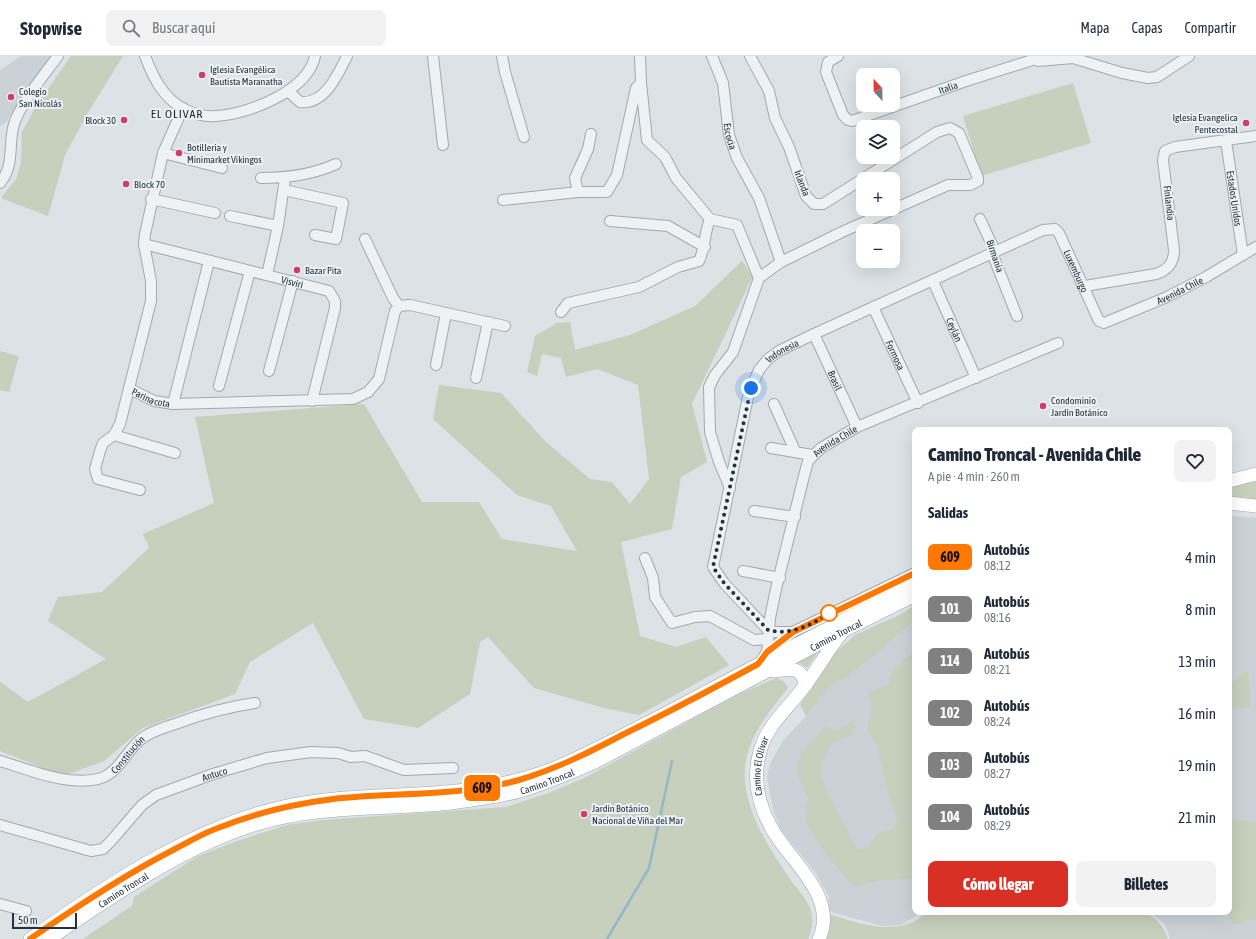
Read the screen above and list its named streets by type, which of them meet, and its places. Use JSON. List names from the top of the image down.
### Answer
{
  "streets": {
    "main road": ["Camino Troncal", "Camino El Olivar"],
    "street": [
      "Italia",
      "Escocia",
      "Irlanda",
      "Estados Unidos",
      "Finlandia",
      "Birmania",
      "Luxemburgo",
      "Visviri",
      "Avenida Chile",
      "Ceylán",
      "Indonesia",
      "Formosa",
      "Brasil",
      "Parinacota",
      "Constitución",
      "Antuco"
    ]
  },
  "crossings": [
    ["Escocia", "Irlanda"],
    ["Estados Unidos", "Finlandia"],
    ["Estados Unidos", "Avenida Chile"],
    ["Finlandia", "Luxemburgo"],
    ["Birmania", "Indonesia"],
    ["Luxemburgo", "Avenida Chile"],
    ["Luxemburgo", "Indonesia"],
    ["Visviri", "Parinacota"],
    ["Avenida Chile", "Ceylán"],
    ["Avenida Chile", "Indonesia"],
    ["Avenida Chile", "Formosa"],
    ["Avenida Chile", "Brasil"],
    ["Ceylán", "Indonesia"],
    ["Indonesia", "Formosa"],
    ["Indonesia", "Brasil"],
    ["Camino Troncal", "Camino El Olivar"]
  ],
  "districts": ["EL OLIVAR"],
  "places": [
    "Iglesia Evangélica Bautista Maranatha",
    "Colegio San Nicolás",
    "Block 30",
    "Iglesia Evangelica Pentecostal",
    "Botilleria y Minimarket Vikingos",
    "Block 70",
    "Bazar Pita",
    "Condominio Jardín Botánico",
    "Jardín Botánico Nacional de Viña del Mar"
  ],
  "lines": ["bus line 609"],
  "scale_bar": "50 m",
  "north": "top",
  "page": {
    "header": "Stopwise",
    "search": "Buscar aquí",
    "nav": ["Mapa", "Capas", "Compartir"],
    "on_map": "609",
    "map_buttons": ["+", "−"],
    "heading": [
      ["Camino Troncal - Avenida Chile", "A pie · 4 min · 260 m"],
      "Salidas"
    ],
    "list": [
      {
        "mark": "609",
        "name": "Autobús",
        "note": "08:12",
        "value": "4 min"
      },
      {
        "mark": "101",
        "name": "Autobús",
        "note": "08:16",
        "value": "8 min"
      },
      {
        "mark": "114",
        "name": "Autobús",
        "note": "08:21",
        "value": "13 min"
      },
      {
        "mark": "102",
        "name": "Autobús",
        "note": "08:24",
        "value": "16 min"
      },
      {
        "mark": "103",
        "name": "Autobús",
        "note": "08:27",
        "value": "19 min"
      },
      {
        "mark": "104",
        "name": "Autobús",
        "note": "08:29",
        "value": "21 min"
      }
    ],
    "buttons": ["Cómo llegar", "Billetes"],
    "scale": "50 m"
  }
}
